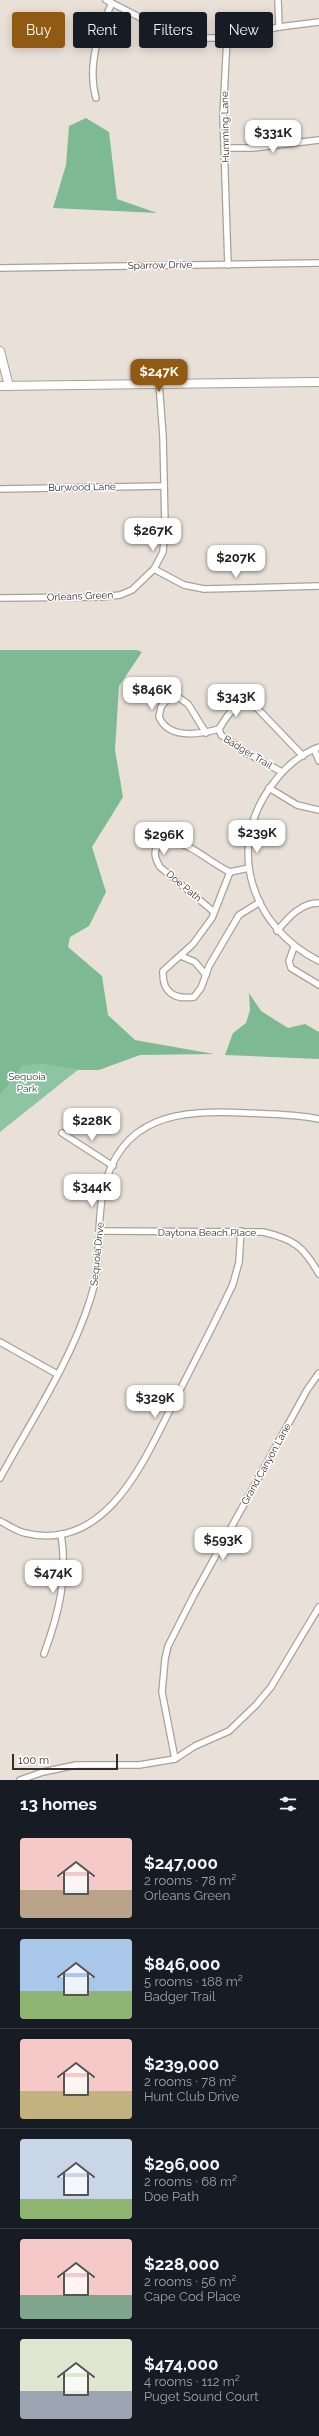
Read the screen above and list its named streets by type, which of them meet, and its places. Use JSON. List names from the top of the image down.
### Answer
{
  "streets": {
    "street": [
      "Humming Lane",
      "Sparrow Drive",
      "Burwood Lane",
      "Orleans Green",
      "Badger Trail",
      "Doe Path",
      "Daytona Beach Place",
      "Sequoia Drive",
      "Grand Canyon Lane"
    ]
  },
  "crossings": [
    ["Humming Lane", "Sparrow Drive"],
    ["Burwood Lane", "Orleans Green"],
    ["Daytona Beach Place", "Sequoia Drive"]
  ],
  "parks": ["Sequoia Park"],
  "scale_bar": "100 m",
  "page": {
    "chip": [
      "Buy",
      "Rent",
      "Filters",
      "New"
    ],
    "price": [
      "$331K",
      "$247K",
      "$267K",
      "$207K",
      "$846K",
      "$343K",
      "$239K",
      "$296K",
      "$228K",
      "$344K",
      "$329K",
      "$593K",
      "$474K"
    ],
    "scale": "100 m",
    "heading": "13 homes",
    "list": [
      {
        "name": "$247,000",
        "note": "2 rooms · 78 m² · Orleans Green"
      },
      {
        "name": "$846,000",
        "note": "5 rooms · 188 m² · Badger Trail"
      },
      {
        "name": "$239,000",
        "note": "2 rooms · 78 m² · Hunt Club Drive"
      },
      {
        "name": "$296,000",
        "note": "2 rooms · 68 m² · Doe Path"
      },
      {
        "name": "$228,000",
        "note": "2 rooms · 56 m² · Cape Cod Place"
      },
      {
        "name": "$474,000",
        "note": "4 rooms · 112 m² · Puget Sound Court"
      }
    ]
  }
}
